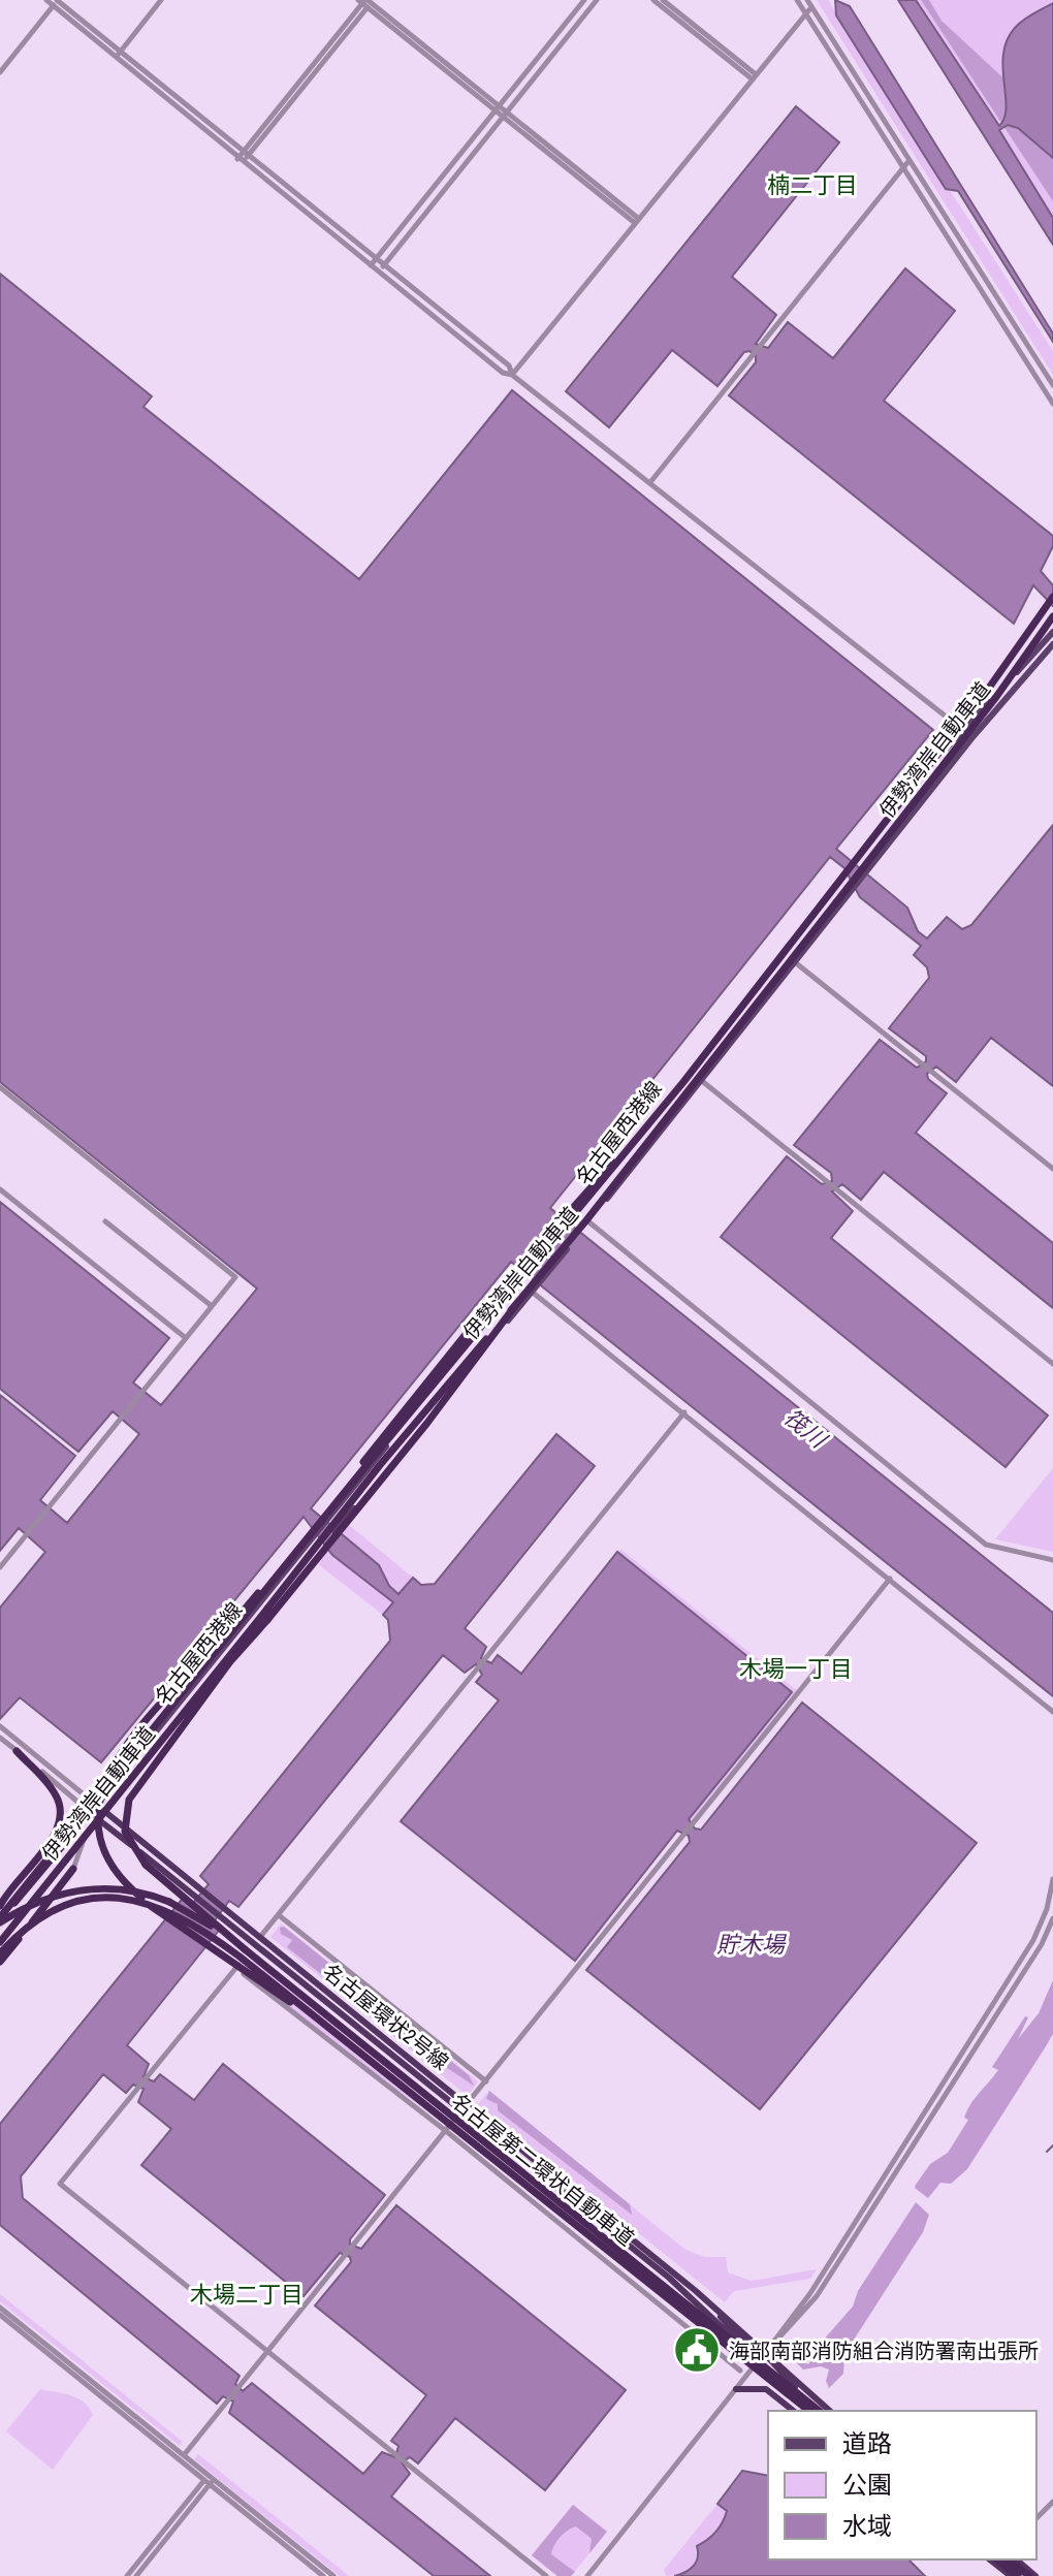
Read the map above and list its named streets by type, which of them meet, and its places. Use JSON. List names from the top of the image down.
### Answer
{
  "streets": {
    "highway": ["伊勢湾岸自動車道", "名古屋環状2号線", "名古屋第二環状自動車道"],
    "main road": ["名古屋西港線"]
  },
  "crossings": [
    ["伊勢湾岸自動車道", "名古屋西港線"],
    ["名古屋西港線", "名古屋環状2号線"]
  ],
  "districts": ["楠二丁目", "木場一丁目", "木場二丁目"],
  "water": ["筏川", "貯木場"],
  "places": {
    "public building": ["海部南部消防組合消防署南出張所"]
  },
  "legend": ["道路", "公園", "水域"]
}
